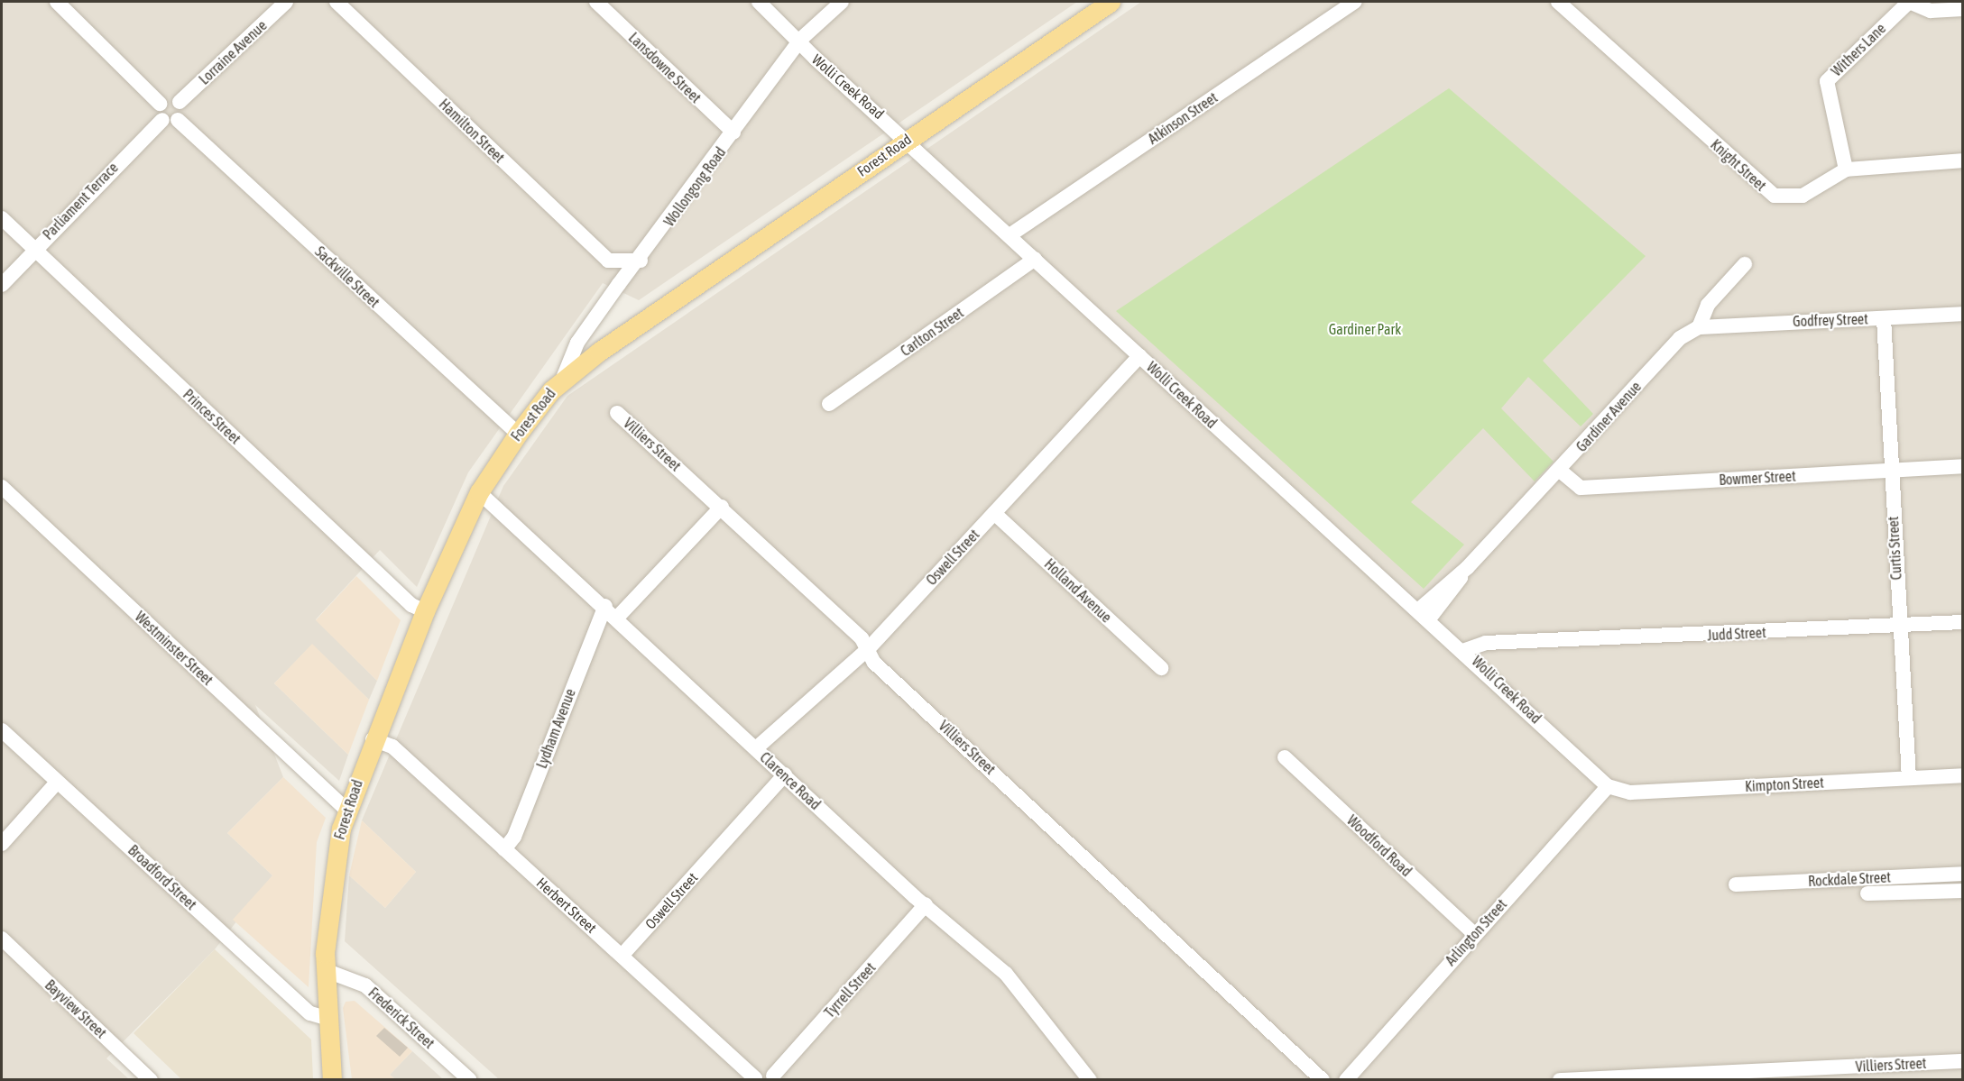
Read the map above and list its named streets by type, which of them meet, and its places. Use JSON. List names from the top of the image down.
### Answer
{
  "streets": {
    "main road": ["Forest Road"],
    "street": [
      "Withers Lane",
      "Lorraine Avenue",
      "Lansdowne Street",
      "Wolli Creek Road",
      "Atkinson Street",
      "Hamilton Street",
      "Knight Street",
      "Wollongong Road",
      "Parliament Terrace",
      "Sackville Street",
      "Godfrey Street",
      "Carlton Street",
      "Princes Street",
      "Gardiner Avenue",
      "Villiers Street",
      "Bowmer Street",
      "Curtis Street",
      "Oswell Street",
      "Holland Avenue",
      "Judd Street",
      "Westminster Street",
      "Lydham Avenue",
      "Clarence Road",
      "Kimpton Street",
      "Woodford Road",
      "Broadford Street",
      "Rockdale Street",
      "Herbert Street",
      "Arlington Street",
      "Tyrrell Street",
      "Bayview Street",
      "Frederick Street"
    ]
  },
  "crossings": [
    ["Withers Lane", "Knight Street"],
    ["Lansdowne Street", "Wollongong Road"],
    ["Wolli Creek Road", "Atkinson Street"],
    ["Wolli Creek Road", "Forest Road"],
    ["Wolli Creek Road", "Wollongong Road"],
    ["Wolli Creek Road", "Carlton Street"],
    ["Wolli Creek Road", "Gardiner Avenue"],
    ["Wolli Creek Road", "Oswell Street"],
    ["Wolli Creek Road", "Judd Street"],
    ["Wolli Creek Road", "Kimpton Street"],
    ["Wolli Creek Road", "Arlington Street"],
    ["Hamilton Street", "Wollongong Road"],
    ["Forest Road", "Wollongong Road"],
    ["Forest Road", "Sackville Street"],
    ["Forest Road", "Princes Street"],
    ["Forest Road", "Westminster Street"],
    ["Forest Road", "Clarence Road"],
    ["Forest Road", "Broadford Street"],
    ["Forest Road", "Herbert Street"],
    ["Forest Road", "Frederick Street"],
    ["Parliament Terrace", "Sackville Street"],
    ["Parliament Terrace", "Princes Street"],
    ["Godfrey Street", "Gardiner Avenue"],
    ["Godfrey Street", "Curtis Street"],
    ["Gardiner Avenue", "Bowmer Street"],
    ["Villiers Street", "Oswell Street"],
    ["Bowmer Street", "Curtis Street"],
    ["Curtis Street", "Judd Street"],
    ["Curtis Street", "Kimpton Street"],
    ["Oswell Street", "Holland Avenue"],
    ["Oswell Street", "Clarence Road"],
    ["Oswell Street", "Herbert Street"],
    ["Lydham Avenue", "Clarence Road"],
    ["Lydham Avenue", "Herbert Street"],
    ["Clarence Road", "Tyrrell Street"],
    ["Kimpton Street", "Arlington Street"],
    ["Woodford Road", "Arlington Street"]
  ],
  "parks": ["Gardiner Park"]
}
